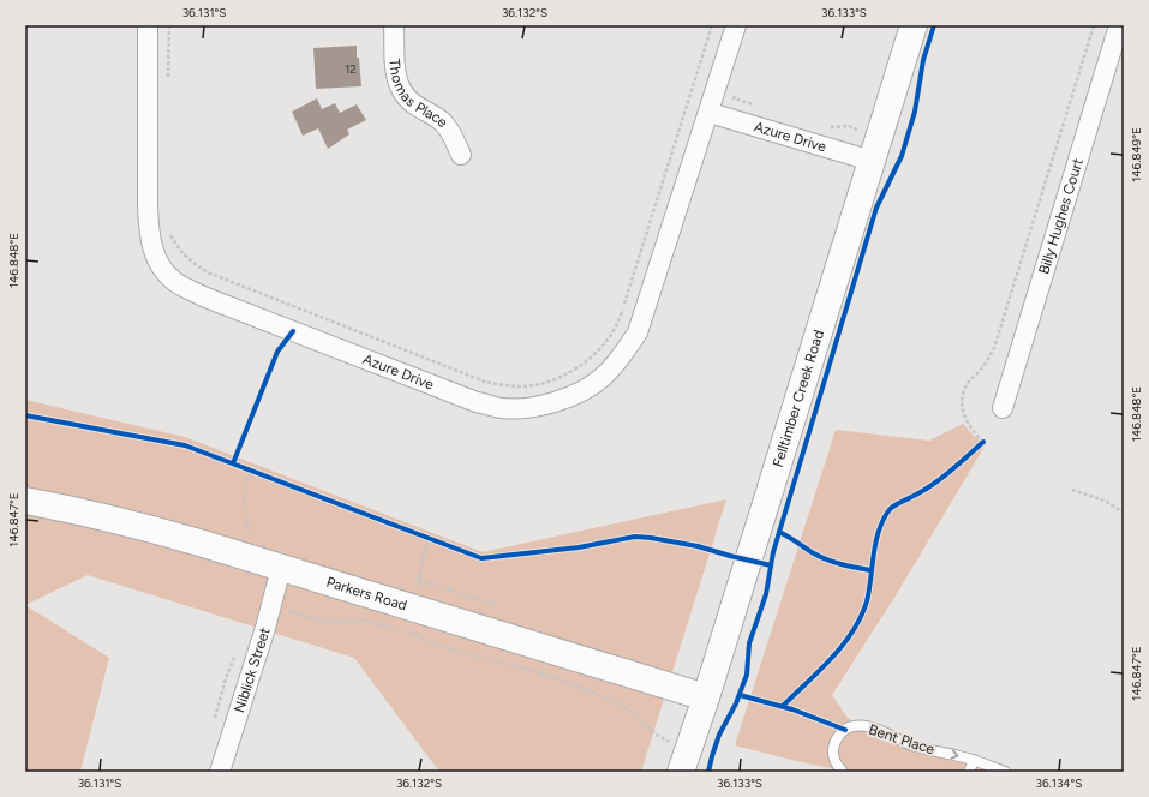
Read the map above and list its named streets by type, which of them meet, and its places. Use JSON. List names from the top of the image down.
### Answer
{
  "streets": {
    "main road": ["Felltimber Creek Road", "Parkers Road"],
    "street": [
      "Thomas Place",
      "Azure Drive",
      "Billy Hughes Court",
      "Niblick Street"
    ],
    "lane": ["Bent Place"]
  },
  "crossings": [
    ["Azure Drive", "Felltimber Creek Road"],
    ["Felltimber Creek Road", "Parkers Road"],
    ["Parkers Road", "Niblick Street"]
  ],
  "house_numbers": ["12"],
  "coordinates": [
    "36.131°S",
    "36.132°S",
    "36.133°S",
    "146.849°E",
    "146.848°E",
    "146.847°E",
    "36.134°S"
  ]
}
